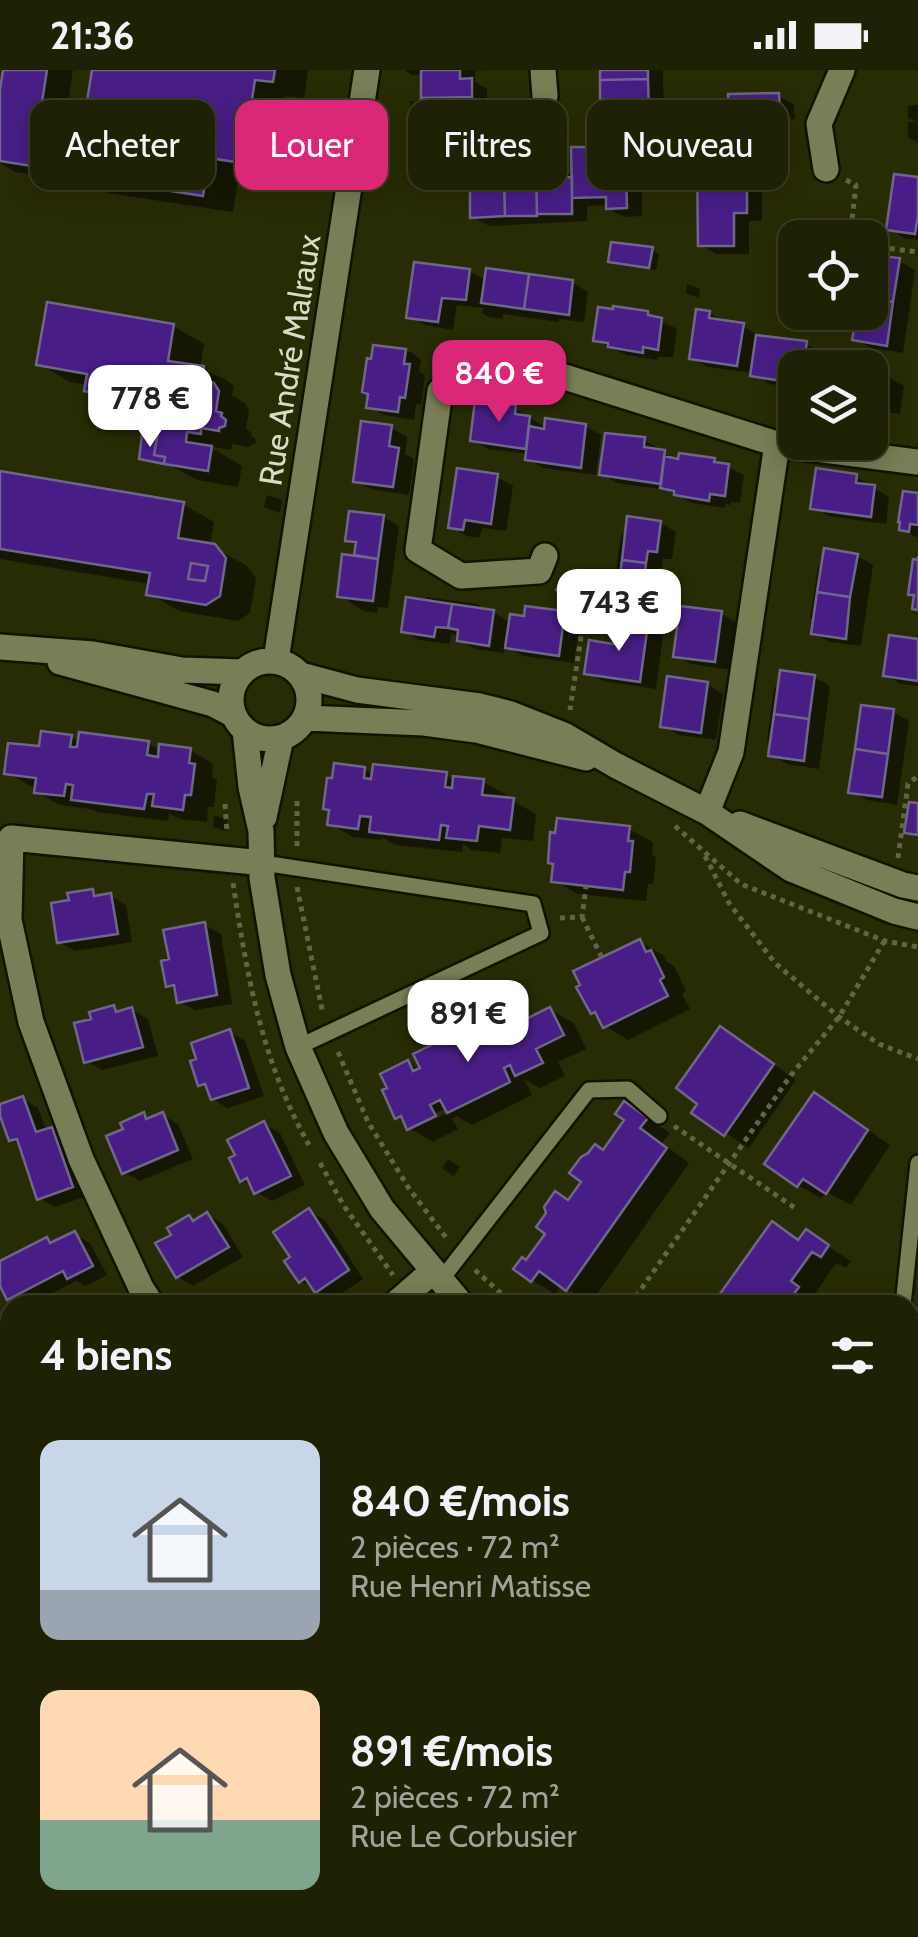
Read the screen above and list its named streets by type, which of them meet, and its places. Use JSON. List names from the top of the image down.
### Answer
{
  "streets": {
    "street": ["Rue André Malraux"]
  },
  "page": {
    "status": "21:36",
    "chip": [
      "Acheter",
      "Louer",
      "Filtres",
      "Nouveau"
    ],
    "price": [
      "840 €",
      "778 €",
      "743 €",
      "891 €"
    ],
    "heading": "4 biens",
    "list": [
      {
        "name": "840 €/mois",
        "note": "2 pièces · 72 m² · Rue Henri Matisse"
      },
      {
        "name": "891 €/mois",
        "note": "2 pièces · 72 m² · Rue Le Corbusier"
      }
    ]
  }
}
